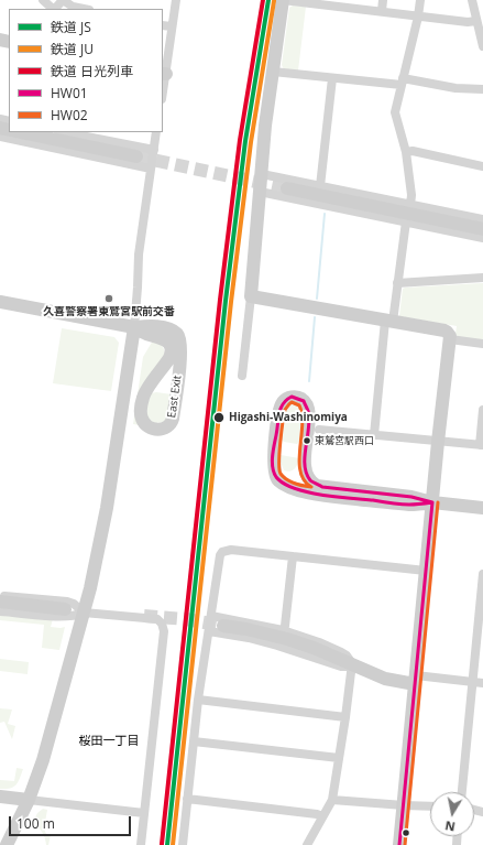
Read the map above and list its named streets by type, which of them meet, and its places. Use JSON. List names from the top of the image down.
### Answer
{
  "streets": {
    "street": ["East Exit"]
  },
  "districts": ["桜田一丁目"],
  "places": ["久喜警察署東鷲宮駅前交番", "Higashi-Washinomiya", "東鷲宮駅西口"],
  "lines": [
    "rail line JS",
    "rail line 日光列車",
    "rail line JU",
    "transit line HW01",
    "transit line HW02"
  ],
  "legend": [
    "鉄道 JS",
    "鉄道 JU",
    "鉄道 日光列車",
    "HW01",
    "HW02"
  ],
  "scale_bar": "100 m",
  "north": "bottom"
}
